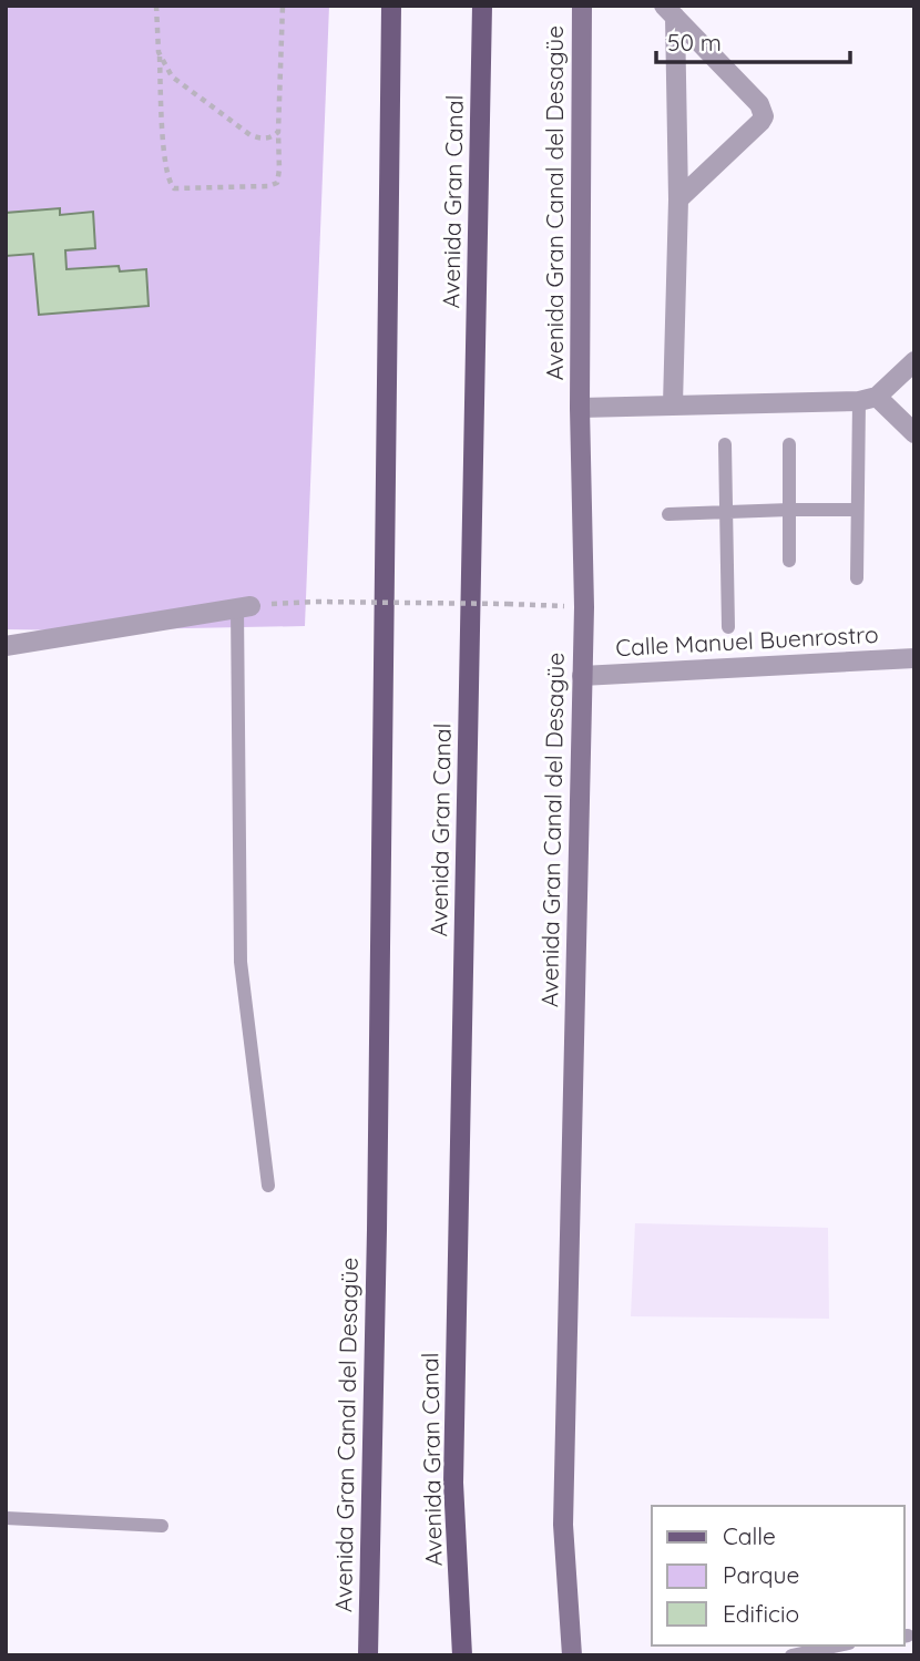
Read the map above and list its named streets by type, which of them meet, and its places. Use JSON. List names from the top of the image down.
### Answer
{
  "streets": {
    "main road": ["Avenida Gran Canal", "Avenida Gran Canal del Desagüe"],
    "street": ["Calle Manuel Buenrostro"]
  },
  "crossings": [
    ["Avenida Gran Canal del Desagüe", "Calle Manuel Buenrostro"]
  ],
  "legend": ["Calle", "Parque", "Edificio"],
  "scale_bar": "50 m"
}
